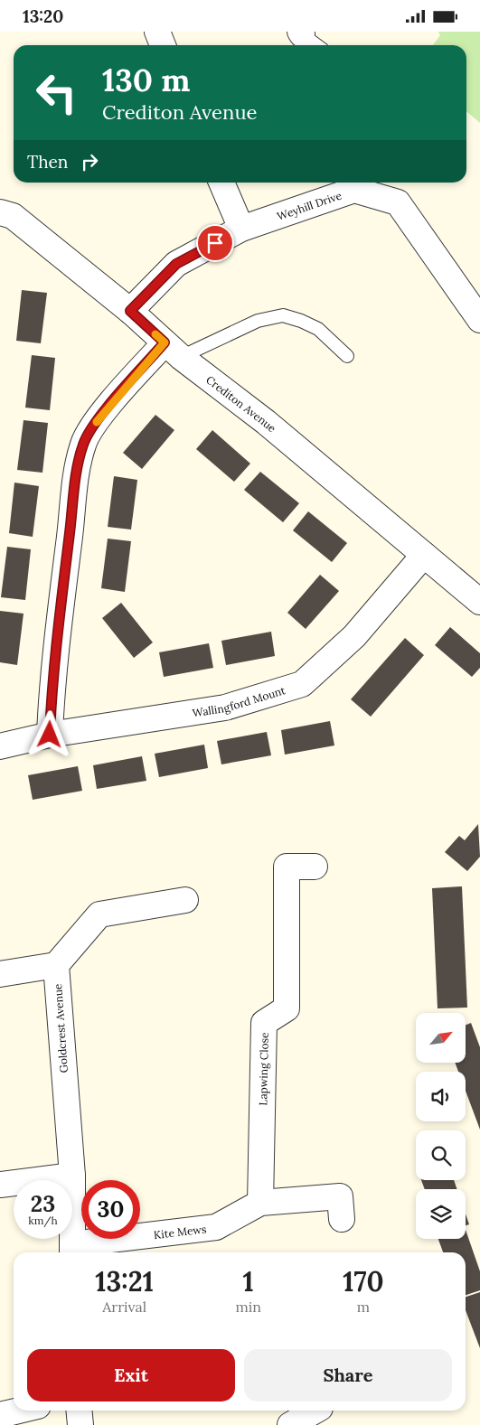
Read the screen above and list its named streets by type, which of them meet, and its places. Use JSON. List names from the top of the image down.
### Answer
{
  "streets": {
    "street": [
      "Weyhill Drive",
      "Crediton Avenue",
      "Wallingford Mount",
      "Goldcrest Avenue",
      "Lapwing Close",
      "Kite Mews"
    ]
  },
  "crossings": [
    ["Weyhill Drive", "Crediton Avenue"],
    ["Crediton Avenue", "Wallingford Mount"],
    ["Goldcrest Avenue", "Kite Mews"],
    ["Lapwing Close", "Kite Mews"]
  ],
  "north": "top right",
  "page": {
    "status": "13:20",
    "turn": ["130 m", "Crediton Avenue"],
    "then": "Then",
    "speed": "23 km/h",
    "limit": "30",
    "eta": [
      "13:21",
      "Arrival",
      "1",
      "min",
      "170",
      "m"
    ],
    "buttons": ["Exit", "Share"]
  }
}
